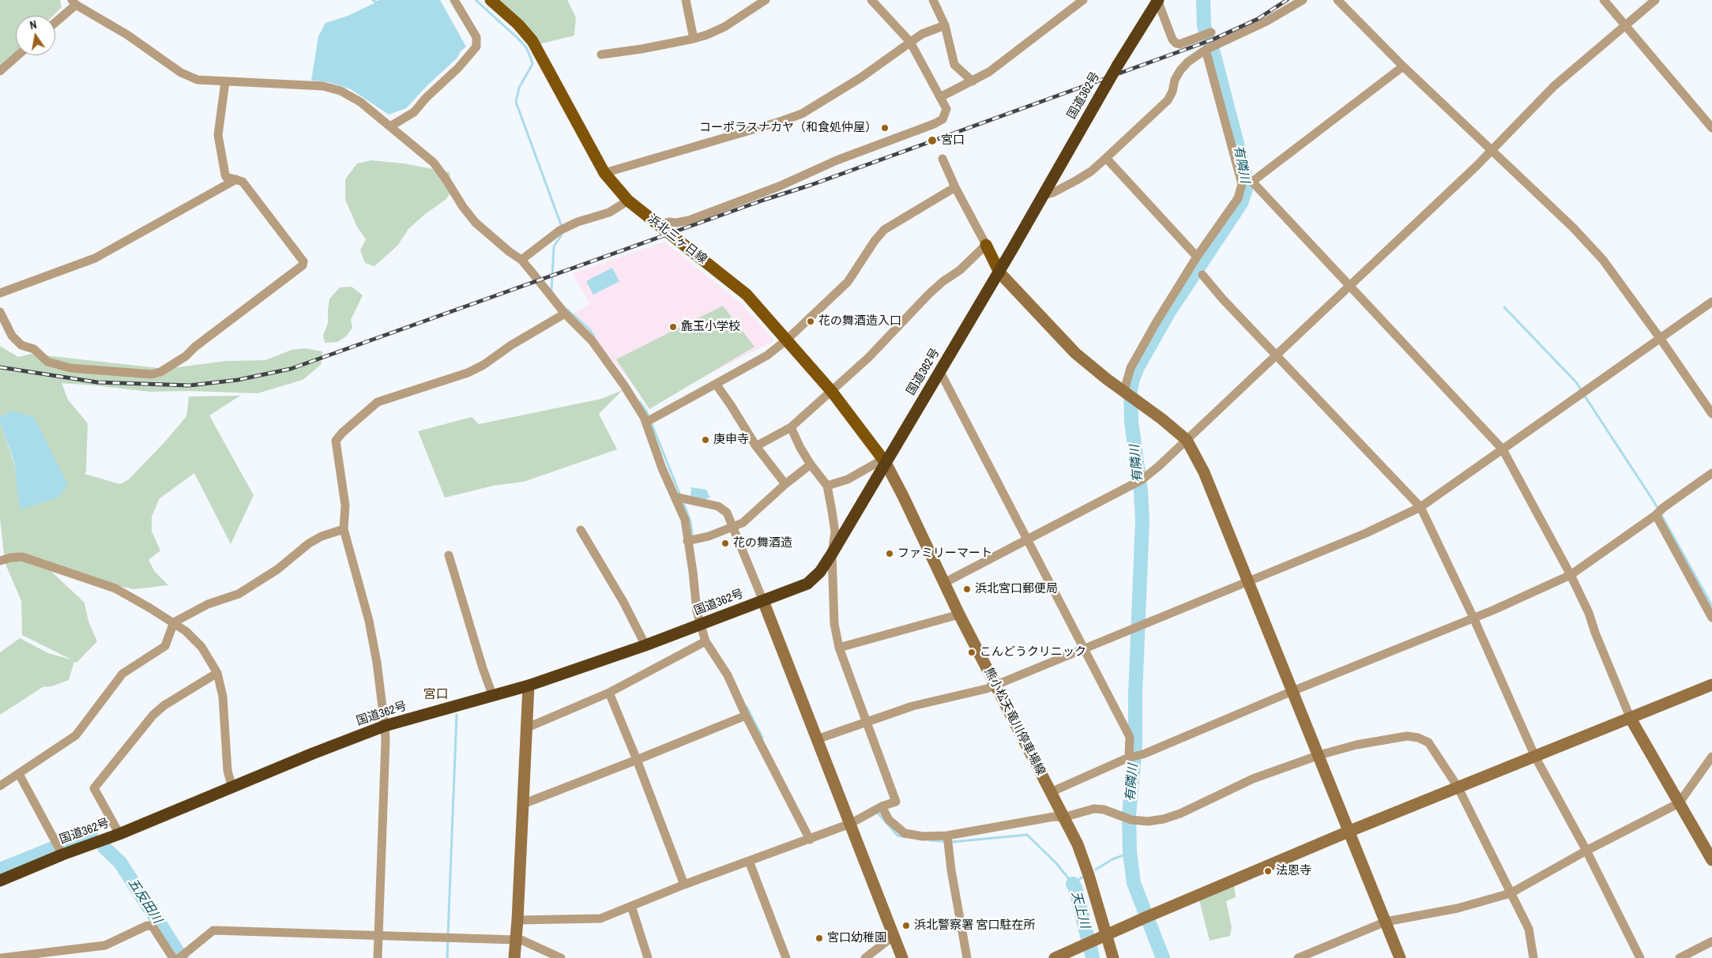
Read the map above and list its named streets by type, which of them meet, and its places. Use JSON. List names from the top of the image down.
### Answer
{
  "streets": {
    "highway": ["国道362号"],
    "main road": ["浜北三ヶ日線"],
    "street": ["熊小松天竜川停車場線"]
  },
  "crossings": [
    ["国道362号", "浜北三ヶ日線"],
    ["国道362号", "熊小松天竜川停車場線"],
    ["浜北三ヶ日線", "熊小松天竜川停車場線"]
  ],
  "districts": ["宮口"],
  "water": ["有隣川", "五反田川", "天上川"],
  "places": [
    "コーポラスナカヤ（和食処仲屋）",
    "宮口",
    "花の舞酒造入口",
    "麁玉小学校",
    "庚申寺",
    "花の舞酒造",
    "ファミリーマート",
    "浜北宮口郵便局",
    "こんどうクリニック",
    "法恩寺",
    "浜北警察署 宮口駐在所",
    "宮口幼稚園"
  ],
  "north": "top"
}
